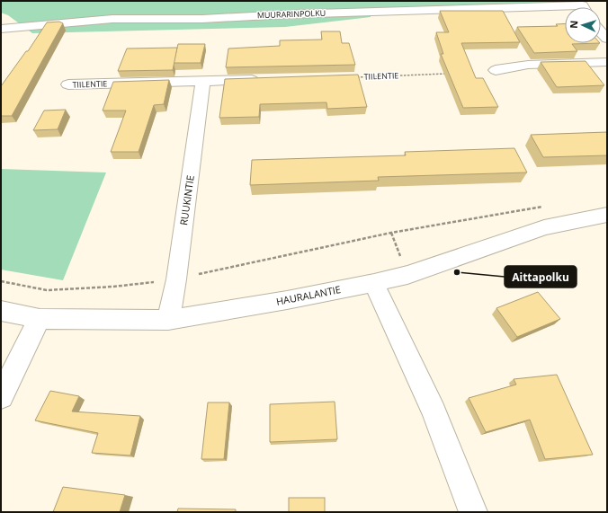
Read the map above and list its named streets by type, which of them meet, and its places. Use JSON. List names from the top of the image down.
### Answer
{
  "streets": {
    "street": [
      "MUURARINPOLKU",
      "TIILENTIE",
      "RUUKINTIE",
      "HAURALANTIE"
    ]
  },
  "crossings": [
    ["TIILENTIE", "RUUKINTIE"],
    ["RUUKINTIE", "HAURALANTIE"]
  ],
  "places": ["Aittapolku"],
  "north": "left"
}
